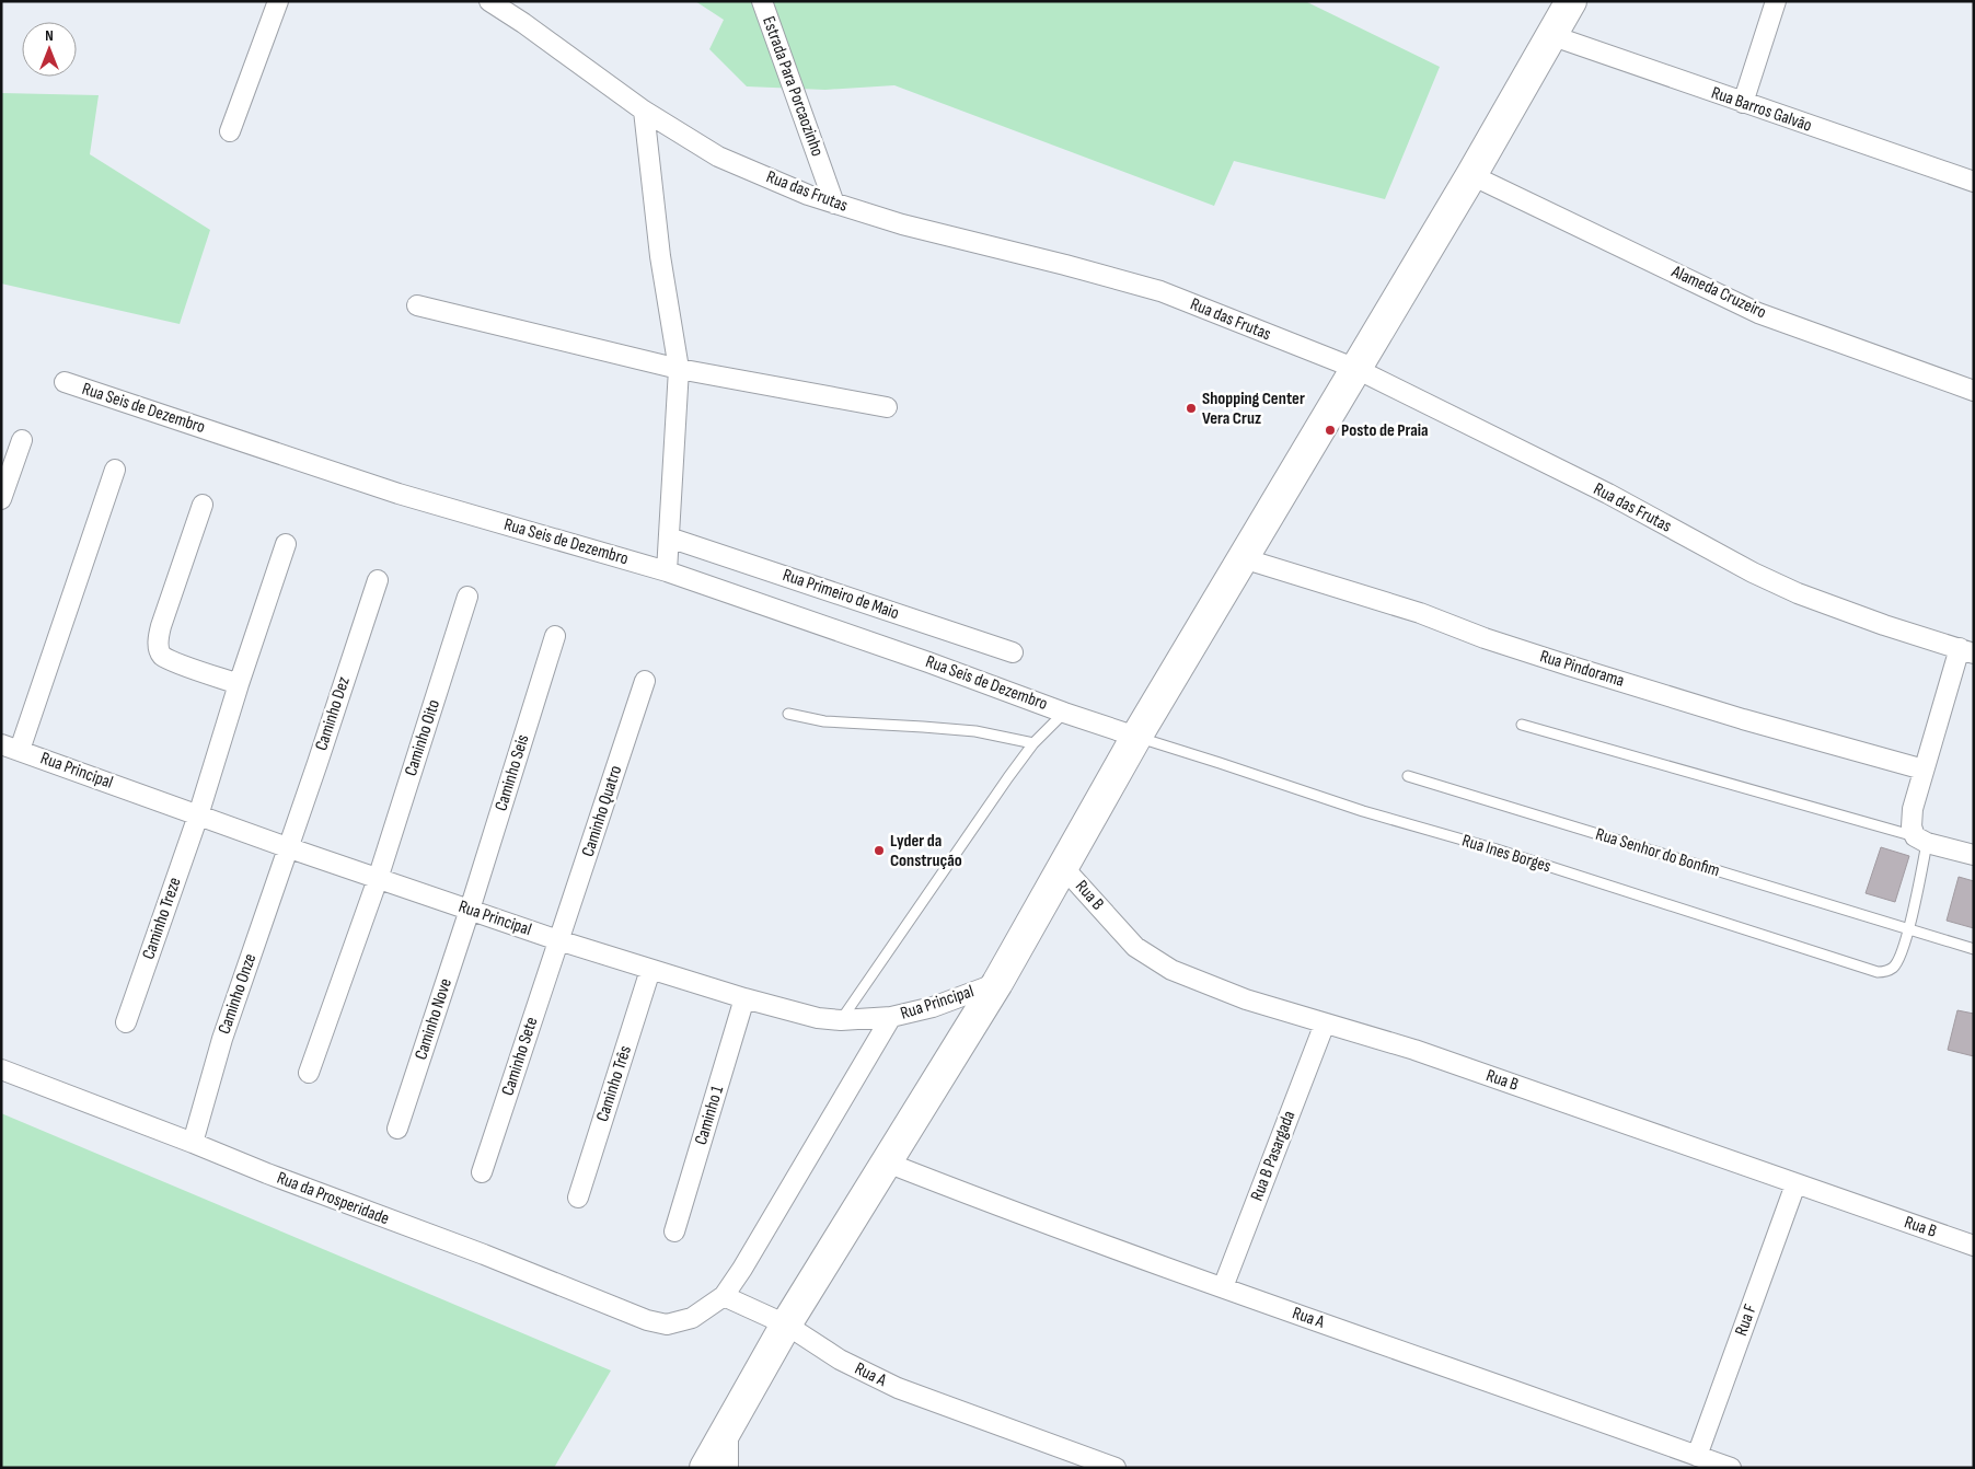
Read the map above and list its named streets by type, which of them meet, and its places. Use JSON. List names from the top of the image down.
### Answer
{
  "streets": {
    "street": [
      "Estrada Para Porcaozinho",
      "Rua Barros Galvão",
      "Rua das Frutas",
      "Alameda Cruzeiro",
      "Rua Seis de Dezembro",
      "Rua Primeiro de Maio",
      "Rua Pindorama",
      "Caminho Dez",
      "Caminho Oito",
      "Rua Principal",
      "Caminho Seis",
      "Caminho Quatro",
      "Rua B",
      "Caminho Treze",
      "Caminho Onze",
      "Caminho Nove",
      "Caminho Sete",
      "Caminho Três",
      "Caminho 1",
      "Rua B Pasargada",
      "Rua da Prosperidade",
      "Rua A",
      "Rua F"
    ],
    "lane": ["Rua Senhor do Bonfim", "Rua Ines Borges"]
  },
  "crossings": [
    ["Estrada Para Porcaozinho", "Rua das Frutas"],
    ["Rua Seis de Dezembro", "Rua Ines Borges"],
    ["Caminho Dez", "Rua Principal"],
    ["Caminho Dez", "Caminho Onze"],
    ["Caminho Oito", "Rua Principal"],
    ["Rua Principal", "Caminho Seis"],
    ["Rua Principal", "Caminho Quatro"],
    ["Rua Principal", "Caminho Treze"],
    ["Rua Principal", "Caminho Onze"],
    ["Rua Principal", "Caminho Nove"],
    ["Rua Principal", "Caminho Sete"],
    ["Rua Principal", "Caminho Três"],
    ["Rua Principal", "Caminho 1"],
    ["Caminho Seis", "Caminho Nove"],
    ["Caminho Quatro", "Caminho Sete"],
    ["Rua Senhor do Bonfim", "Rua Ines Borges"],
    ["Rua B", "Rua B Pasargada"],
    ["Rua B", "Rua F"],
    ["Caminho Onze", "Rua da Prosperidade"],
    ["Rua B Pasargada", "Rua A"],
    ["Rua da Prosperidade", "Rua A"],
    ["Rua A", "Rua F"]
  ],
  "places": ["Shopping Center Vera Cruz", "Posto de Praia", "Lyder da Construção"],
  "north": "top"
}
